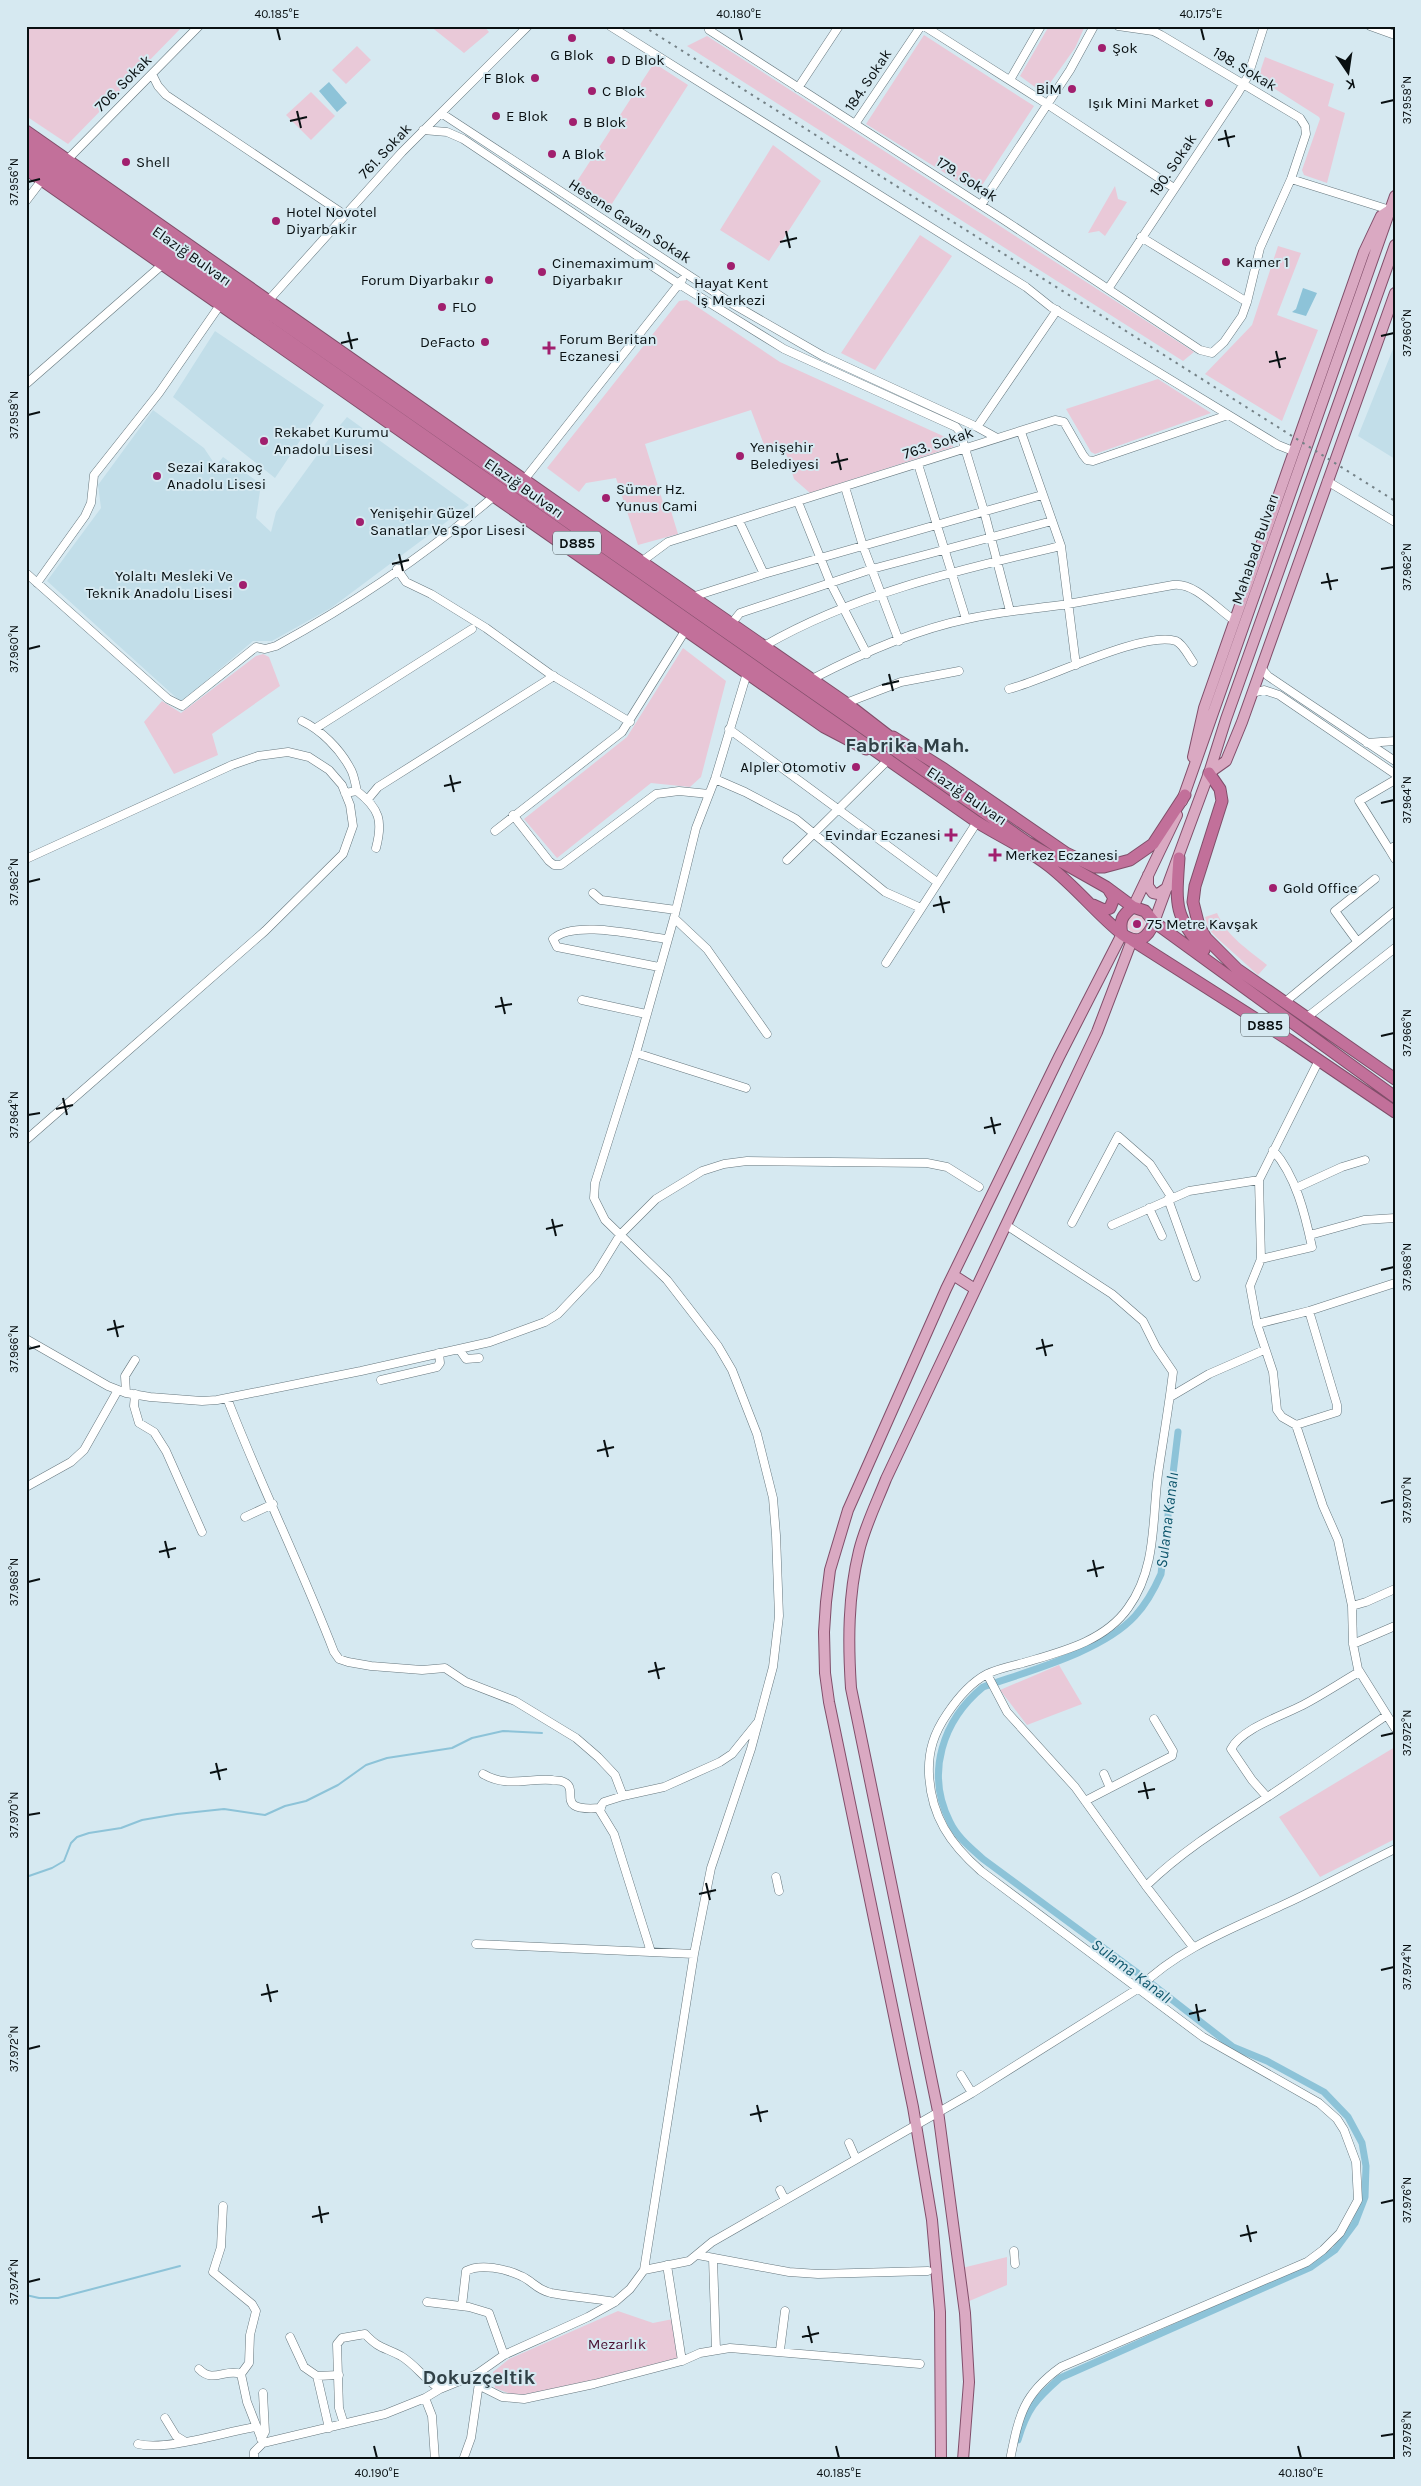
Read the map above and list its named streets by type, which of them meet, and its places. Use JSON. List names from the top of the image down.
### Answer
{
  "streets": {
    "highway": ["Elazığ Bulvarı", "D885"],
    "main road": ["Mahabad Bulvarı"],
    "street": [
      "198. Sokak",
      "184. Sokak",
      "706. Sokak",
      "761. Sokak",
      "190. Sokak",
      "179. Sokak",
      "Hesene Gavan Sokak",
      "763. Sokak"
    ]
  },
  "crossings": [
    ["198. Sokak", "190. Sokak"],
    ["184. Sokak", "179. Sokak"],
    ["761. Sokak", "Hesene Gavan Sokak"],
    ["190. Sokak", "179. Sokak"],
    ["Hesene Gavan Sokak", "763. Sokak"],
    ["Elazığ Bulvarı", "D885"],
    ["Elazığ Bulvarı", "Mahabad Bulvarı"],
    ["D885", "Mahabad Bulvarı"]
  ],
  "districts": ["Fabrika Mah.", "Dokuzçeltik"],
  "water": ["Sulama Kanalı"],
  "parks": ["Mezarlık"],
  "places": {
    "other": [
      "G Blok",
      "Şok",
      "D Blok",
      "F Blok",
      "BİM",
      "C Blok",
      "Işık Mini Market",
      "E Blok",
      "B Blok",
      "A Blok",
      "Shell",
      "Hotel Novotel Diyarbakir",
      "Kamer 1",
      "Hayat Kent İş Merkezi",
      "Cinemaximum Diyarbakır",
      "Forum Diyarbakır",
      "FLO",
      "DeFacto",
      "Rekabet Kurumu Anadolu Lisesi",
      "Yenişehir Belediyesi",
      "Sezai Karakoç Anadolu Lisesi",
      "Sümer Hz. Yunus Cami",
      "Yenişehir Güzel Sanatlar Ve Spor Lisesi",
      "Yolaltı Mesleki Ve Teknik Anadolu Lisesi",
      "Alpler Otomotiv",
      "Gold Office",
      "75 Metre Kavşak"
    ],
    "health": ["Forum Beritan Eczanesi", "Evindar Eczanesi", "Merkez Eczanesi"]
  },
  "north": "bottom",
  "coordinates": [
    "40.185°E",
    "40.180°E",
    "40.175°E",
    "37.958°N",
    "37.956°N",
    "37.960°N",
    "37.962°N",
    "37.964°N",
    "37.966°N",
    "37.968°N",
    "37.970°N",
    "37.972°N",
    "37.974°N",
    "37.976°N",
    "37.978°N",
    "40.190°E"
  ]
}
